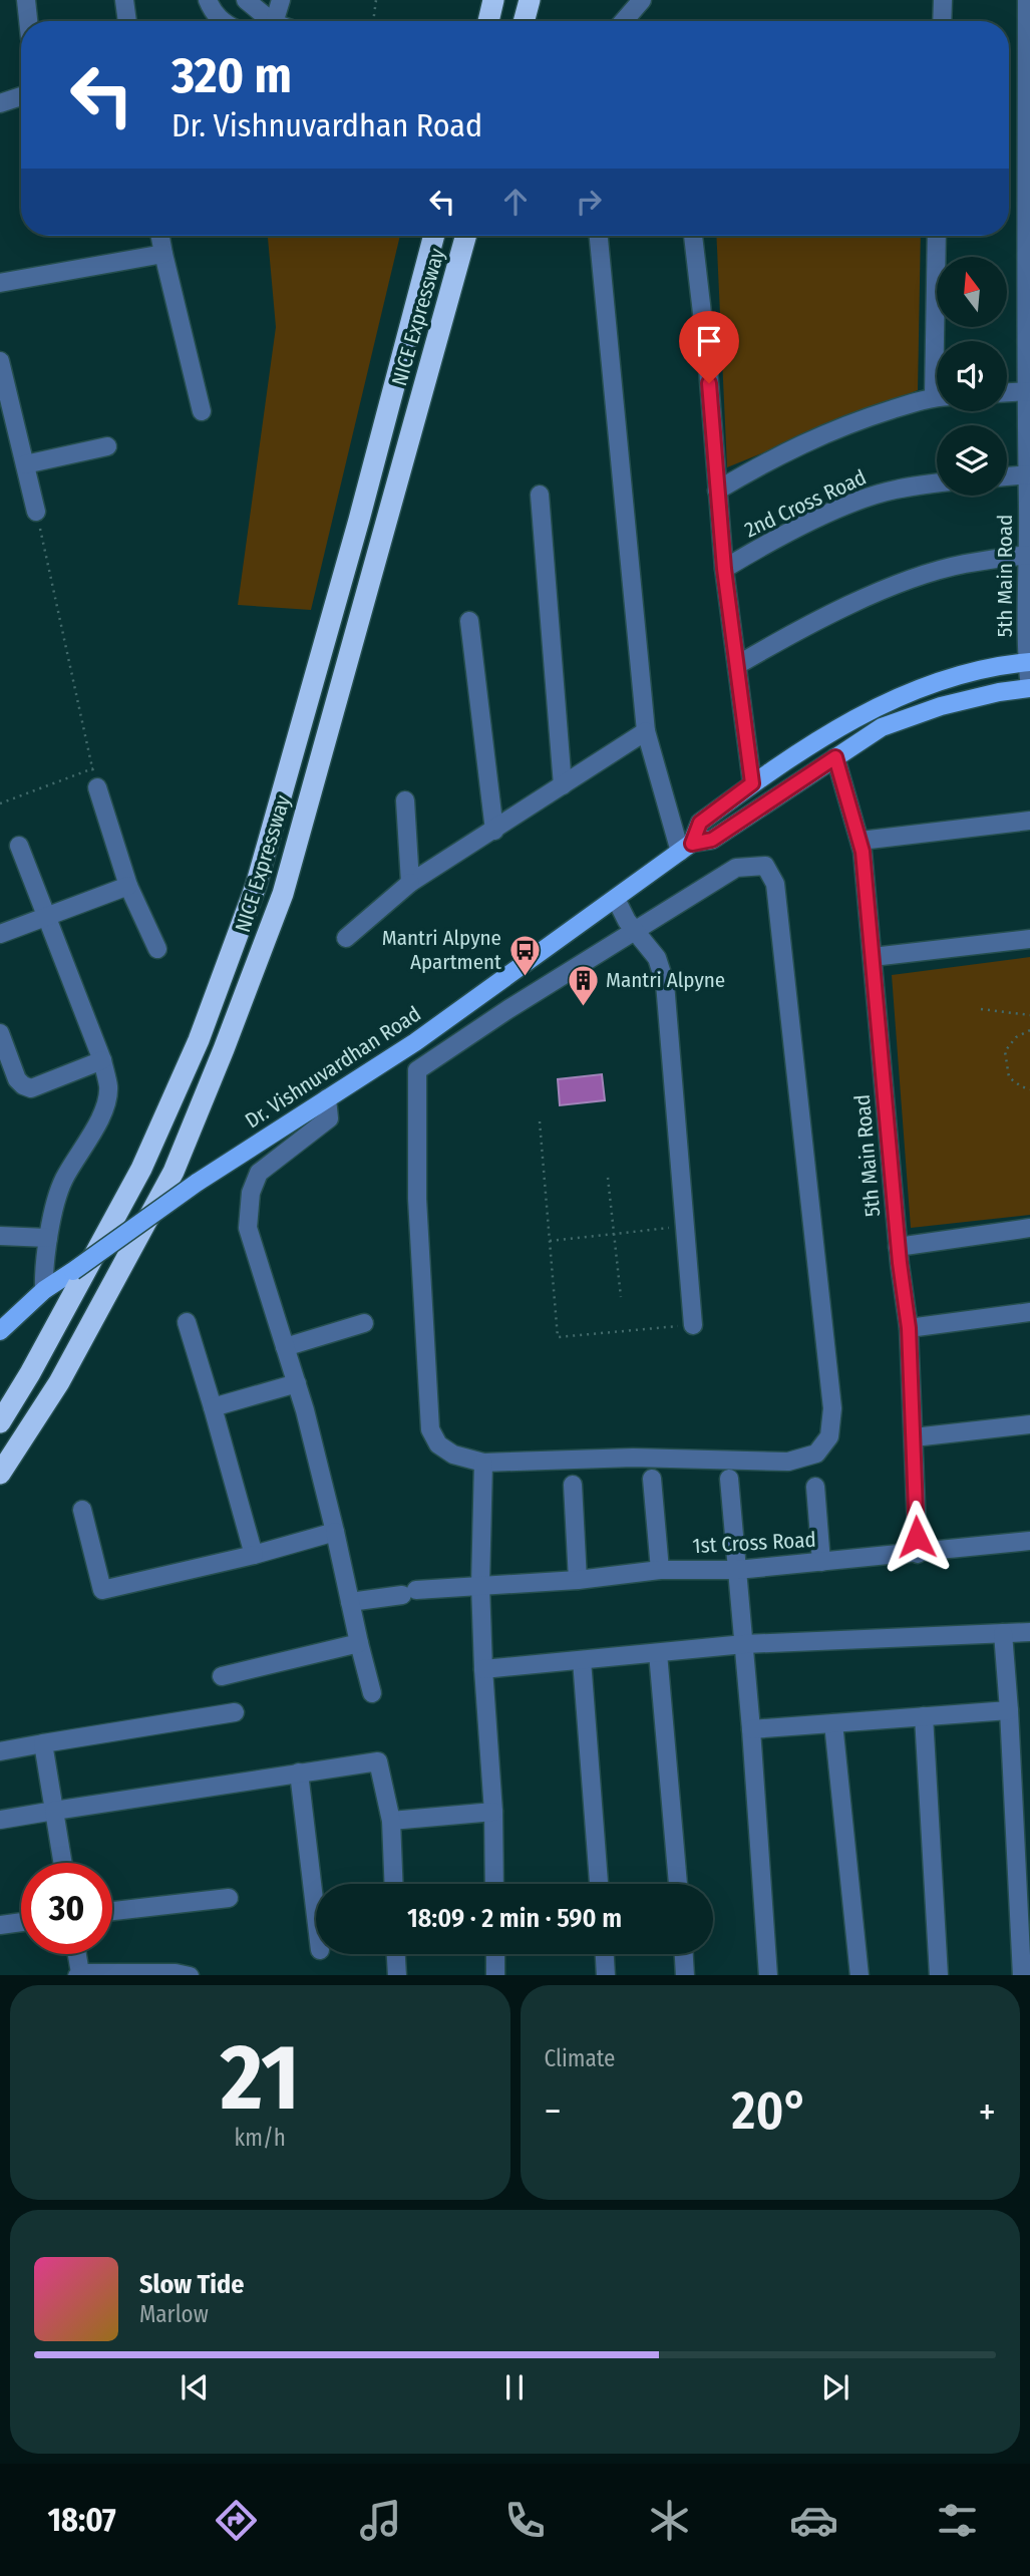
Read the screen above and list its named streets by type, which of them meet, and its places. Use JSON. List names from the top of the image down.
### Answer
{
  "streets": {
    "highway": ["NICE Expressway"],
    "main road": ["Dr. Vishnuvardhan Road"],
    "street": ["2nd Cross Road", "5th Main Road", "1st Cross Road"]
  },
  "crossings": [
    ["5th Main Road", "Dr. Vishnuvardhan Road"],
    ["5th Main Road", "1st Cross Road"]
  ],
  "places": {
    "bus stop": ["Mantri Alpyne Apartment"],
    "building": ["Mantri Alpyne"]
  },
  "north": "top",
  "page": {
    "turn": ["320 m", "Dr. Vishnuvardhan Road"],
    "limit": "30",
    "trip": "18:09 · 2 min · 590 m",
    "tile": [
      ["21", "km/h"],
      "Climate"
    ],
    "heat": ["−", "20°", "+"],
    "song": ["Slow Tide", "Marlow"],
    "tabs": "18:07"
  }
}
